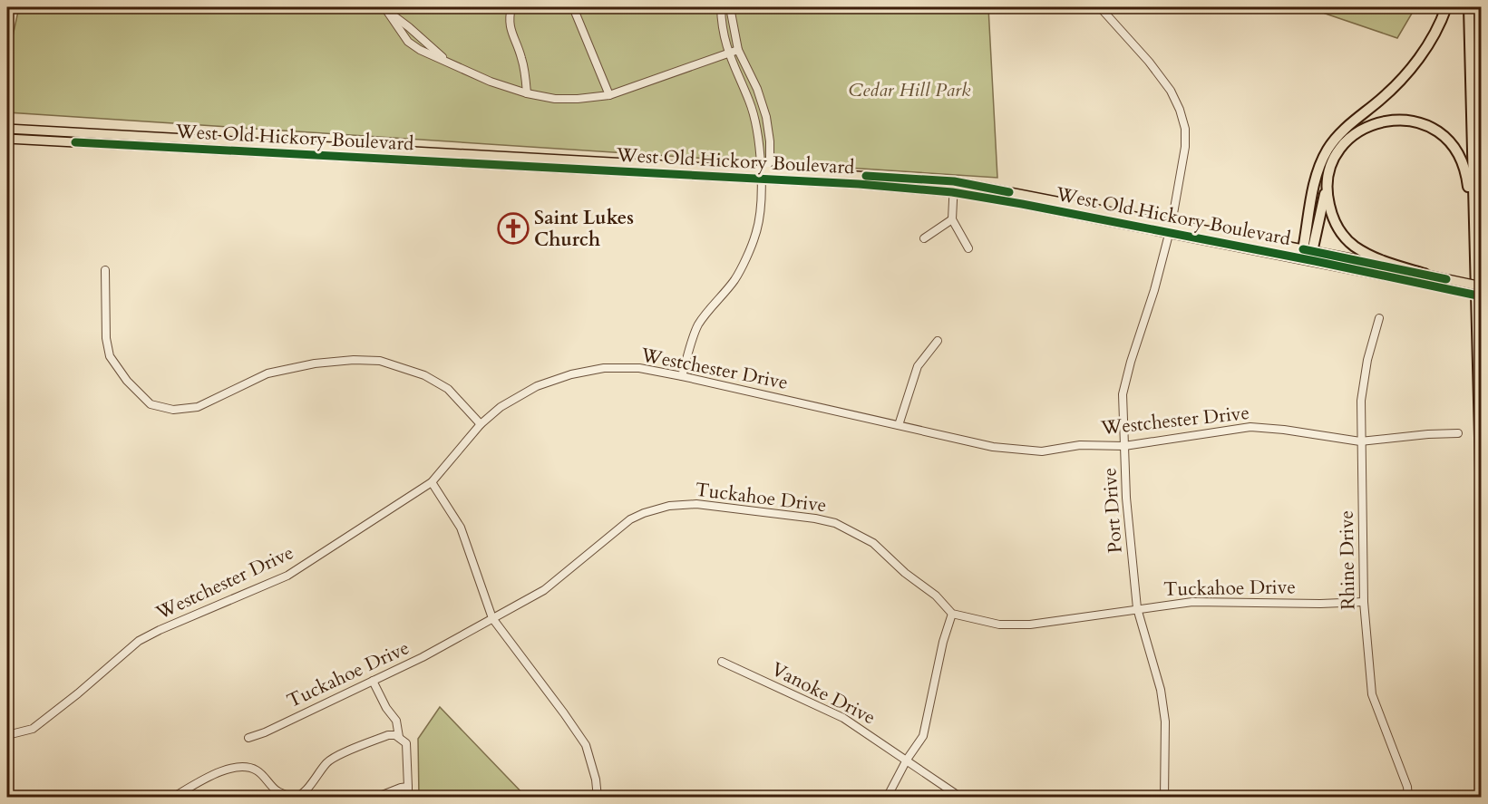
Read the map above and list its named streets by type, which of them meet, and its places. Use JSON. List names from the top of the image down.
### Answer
{
  "streets": {
    "main road": ["West Old Hickory Boulevard"],
    "street": [
      "Westchester Drive",
      "Tuckahoe Drive",
      "Port Drive",
      "Rhine Drive",
      "Vanoke Drive"
    ]
  },
  "crossings": [
    ["West Old Hickory Boulevard", "Port Drive"],
    ["Westchester Drive", "Port Drive"],
    ["Westchester Drive", "Rhine Drive"],
    ["Tuckahoe Drive", "Port Drive"],
    ["Tuckahoe Drive", "Rhine Drive"]
  ],
  "parks": ["Cedar Hill Park"],
  "places": {
    "church": ["Saint Lukes Church"]
  }
}
